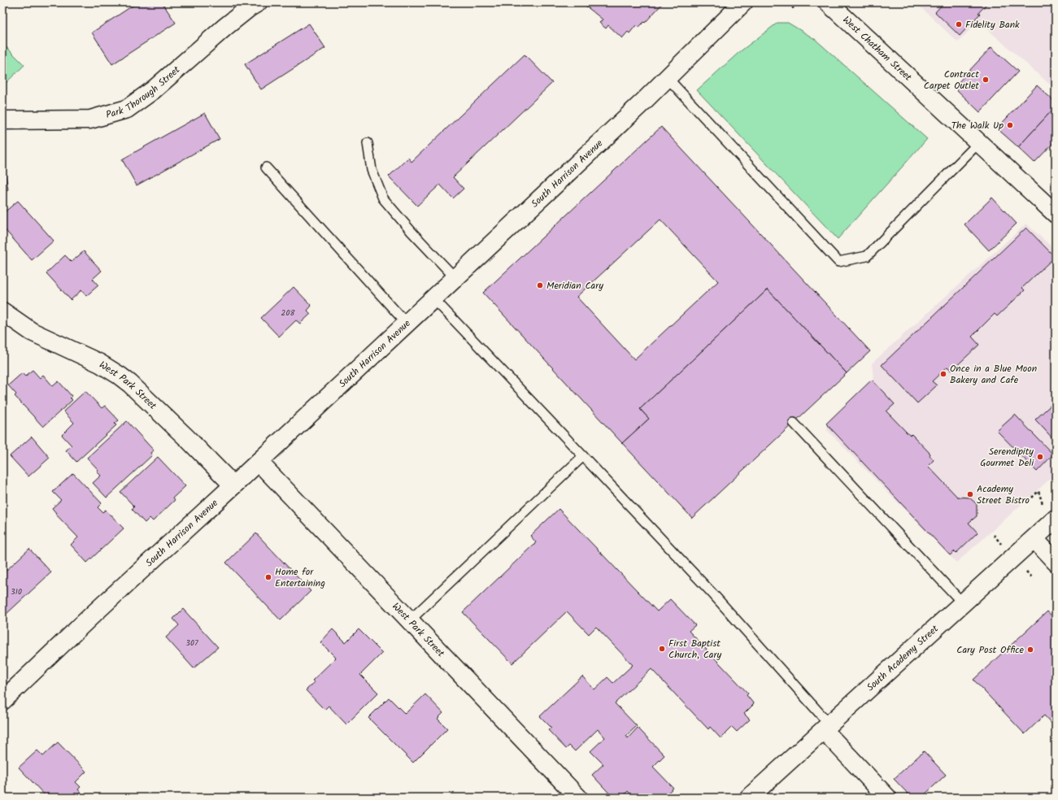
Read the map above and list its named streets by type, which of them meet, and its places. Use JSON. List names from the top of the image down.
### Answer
{
  "streets": {
    "street": [
      "West Chatham Street",
      "Park Thorough Street",
      "South Harrison Avenue",
      "West Park Street",
      "South Academy Street"
    ]
  },
  "crossings": [
    ["South Harrison Avenue", "West Park Street"]
  ],
  "places": [
    "Fidelity Bank",
    "Contract Carpet Outlet",
    "The Walk Up",
    "Meridian Cary",
    "Once in a Blue Moon Bakery and Cafe",
    "Serendipity Gourmet Deli",
    "Academy Street Bistro",
    "Home for Entertaining",
    "First Baptist Church, Cary",
    "Cary Post Office"
  ],
  "house_numbers": ["208", "310", "307"]
}
